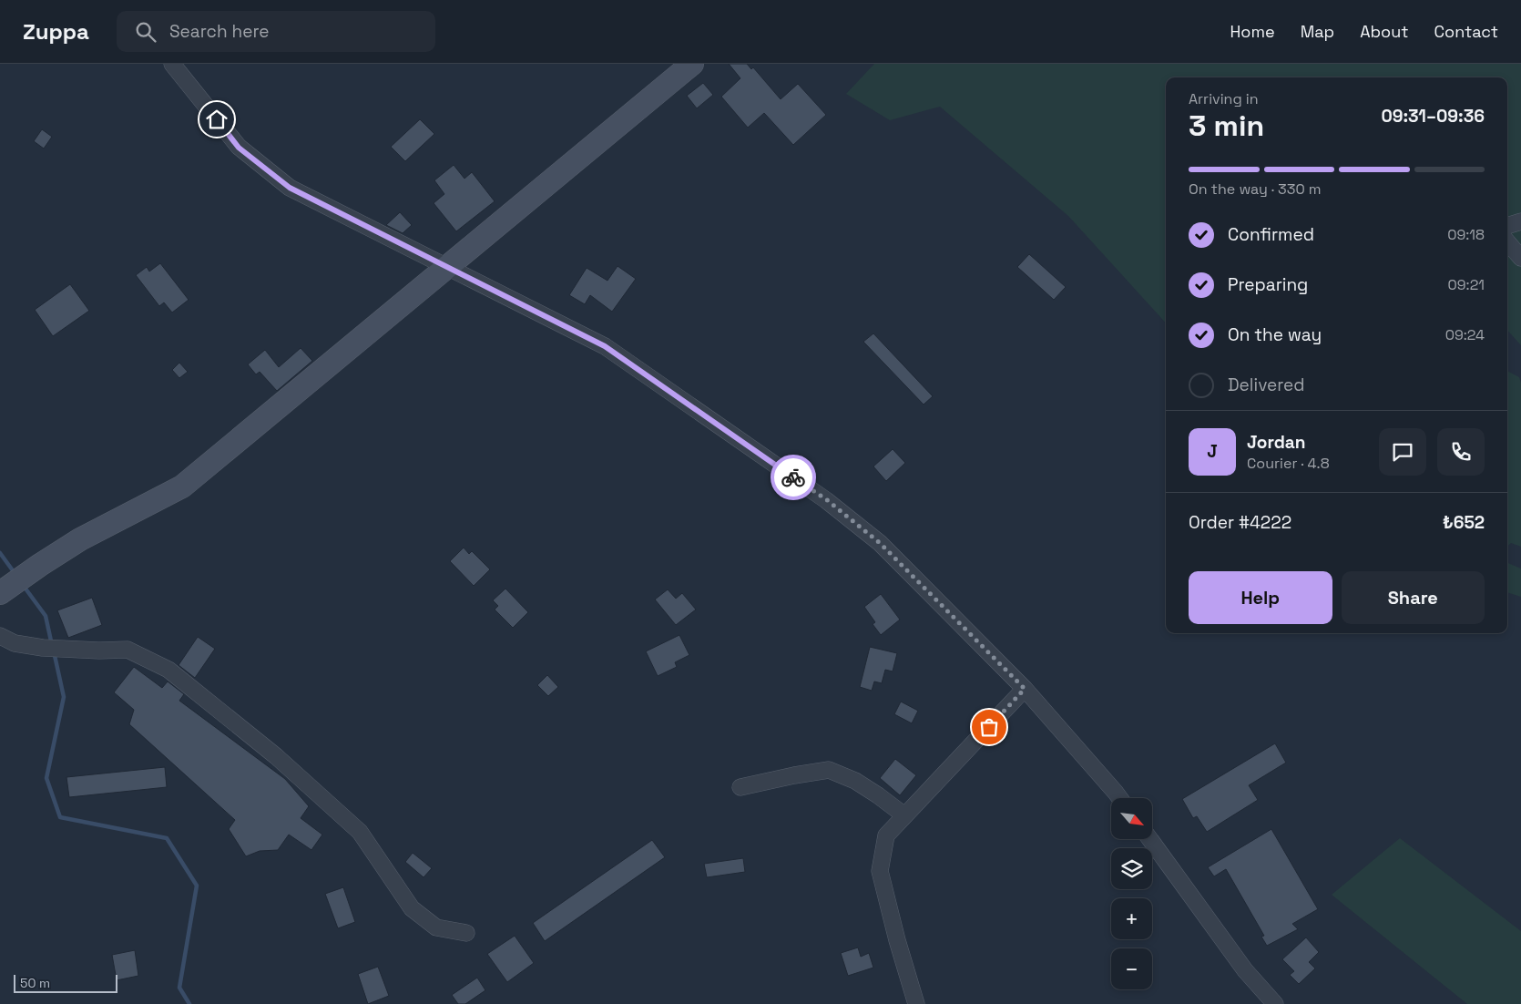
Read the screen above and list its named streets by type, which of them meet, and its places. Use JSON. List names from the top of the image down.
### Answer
{
  "scale_bar": "50 m",
  "north": "bottom right",
  "page": {
    "header": "Zuppa",
    "search": "Search here",
    "nav": [
      "Home",
      "Map",
      "About",
      "Contact"
    ],
    "heading": ["3 min", "Arriving in", "09:31–09:36"],
    "panel": [
      "Jordan",
      "Courier · 4.8",
      "Order #4222",
      "₺652"
    ],
    "bar": "On the way · 330 m",
    "list": [
      ["Confirmed", "09:18"],
      ["Preparing", "09:21"],
      ["On the way", "09:24"],
      "Delivered"
    ],
    "round": "J",
    "buttons": ["Help", "Share"],
    "map_buttons": ["+", "−"],
    "scale": "50 m"
  }
}
